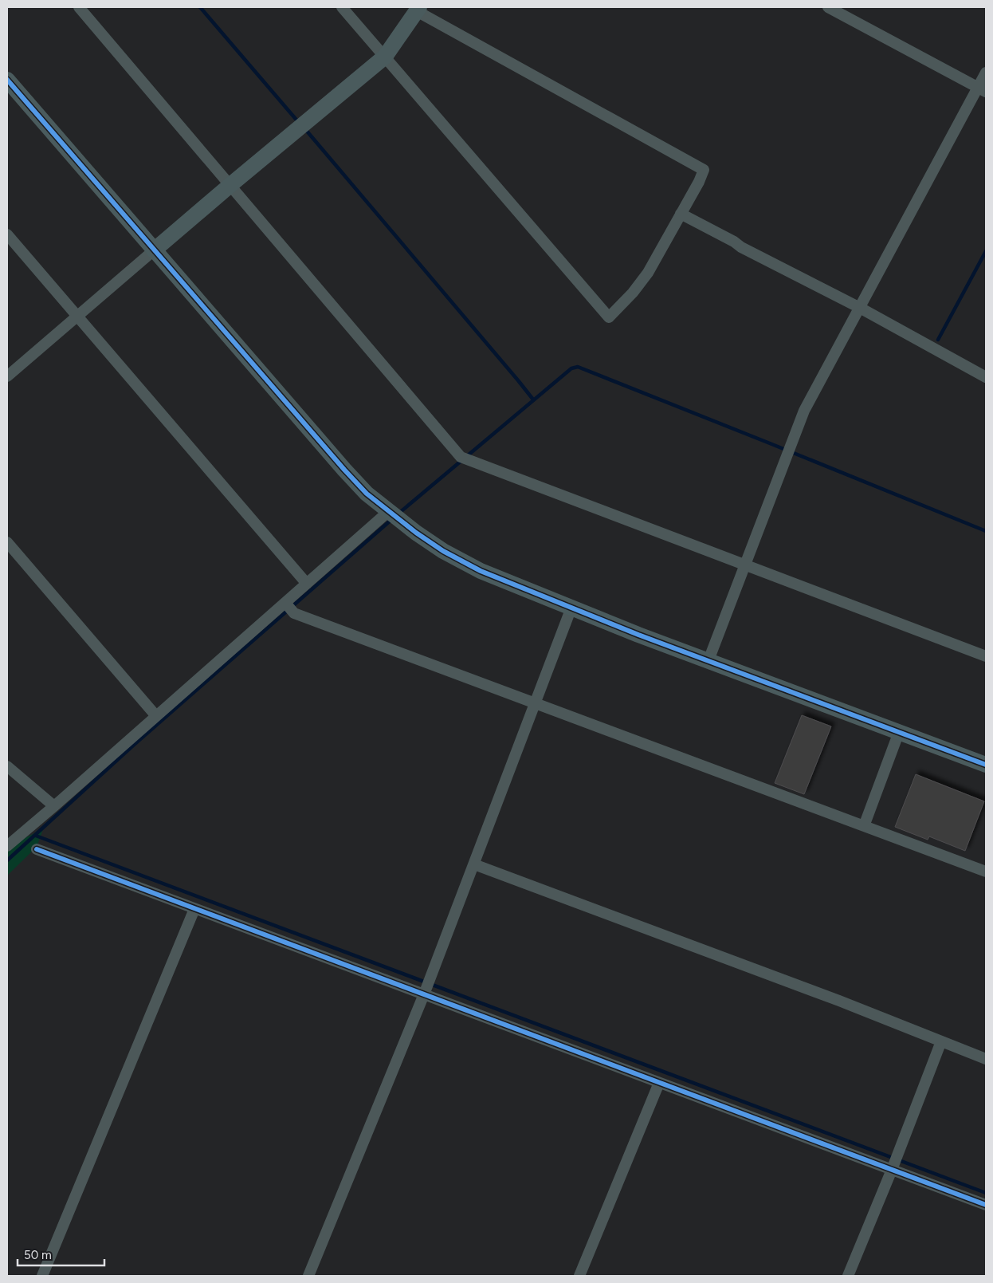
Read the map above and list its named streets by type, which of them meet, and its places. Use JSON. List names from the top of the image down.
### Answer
{
  "scale_bar": "50 m"
}
